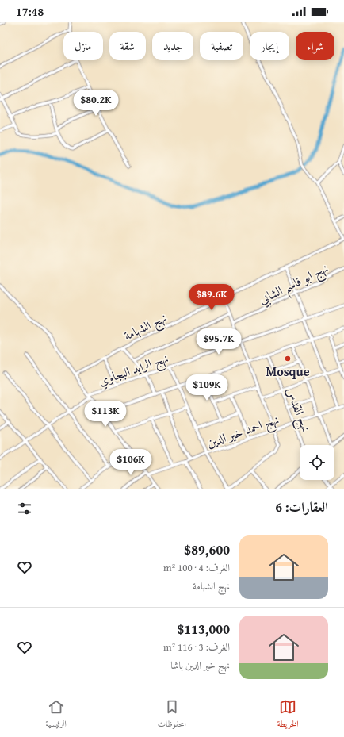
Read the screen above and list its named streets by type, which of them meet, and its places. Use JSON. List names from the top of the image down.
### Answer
{
  "streets": {
    "street": [
      "نهج ابو قاسم الشابي",
      "نهج الشهامة",
      "نهج الرايد البجاوي",
      "نهج القدس",
      "نهج احمد خير الدين"
    ]
  },
  "crossings": [
    ["نهج القدس", "نهج احمد خير الدين"]
  ],
  "places": ["Mosque"],
  "page": {
    "status": "17:48",
    "chip": [
      "شراء",
      "إيجار",
      "تصفية",
      "جديد",
      "شقة",
      "منزل"
    ],
    "price": [
      "$80.2K",
      "$89.6K",
      "$95.7K",
      "$109K",
      "$113K",
      "$106K"
    ],
    "heading": "العقارات: 6",
    "list": [
      {
        "name": "$89,600",
        "note": "الغرف: 4 · 100 m² · نهج الشهامة"
      },
      {
        "name": "$113,000",
        "note": "الغرف: 3 · 116 m² · نهج خير الدين باشا"
      }
    ],
    "tabs": ["الخريطة", "المحفوظات", "الرئيسية"]
  }
}
